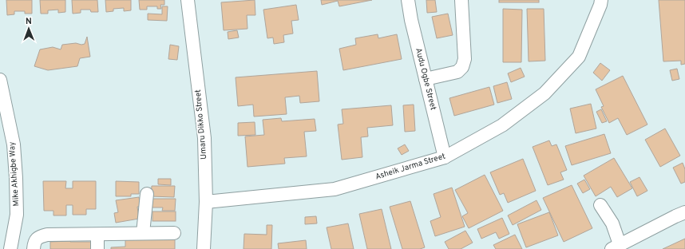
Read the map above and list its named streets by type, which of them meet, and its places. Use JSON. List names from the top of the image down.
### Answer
{
  "streets": {
    "street": [
      "Audu Ogbe Street",
      "Umaru Dikko Street",
      "Asheik Jarma Street",
      "Mike Akhigbe Way"
    ]
  },
  "crossings": [
    ["Audu Ogbe Street", "Asheik Jarma Street"],
    ["Umaru Dikko Street", "Asheik Jarma Street"]
  ],
  "north": "top"
}
